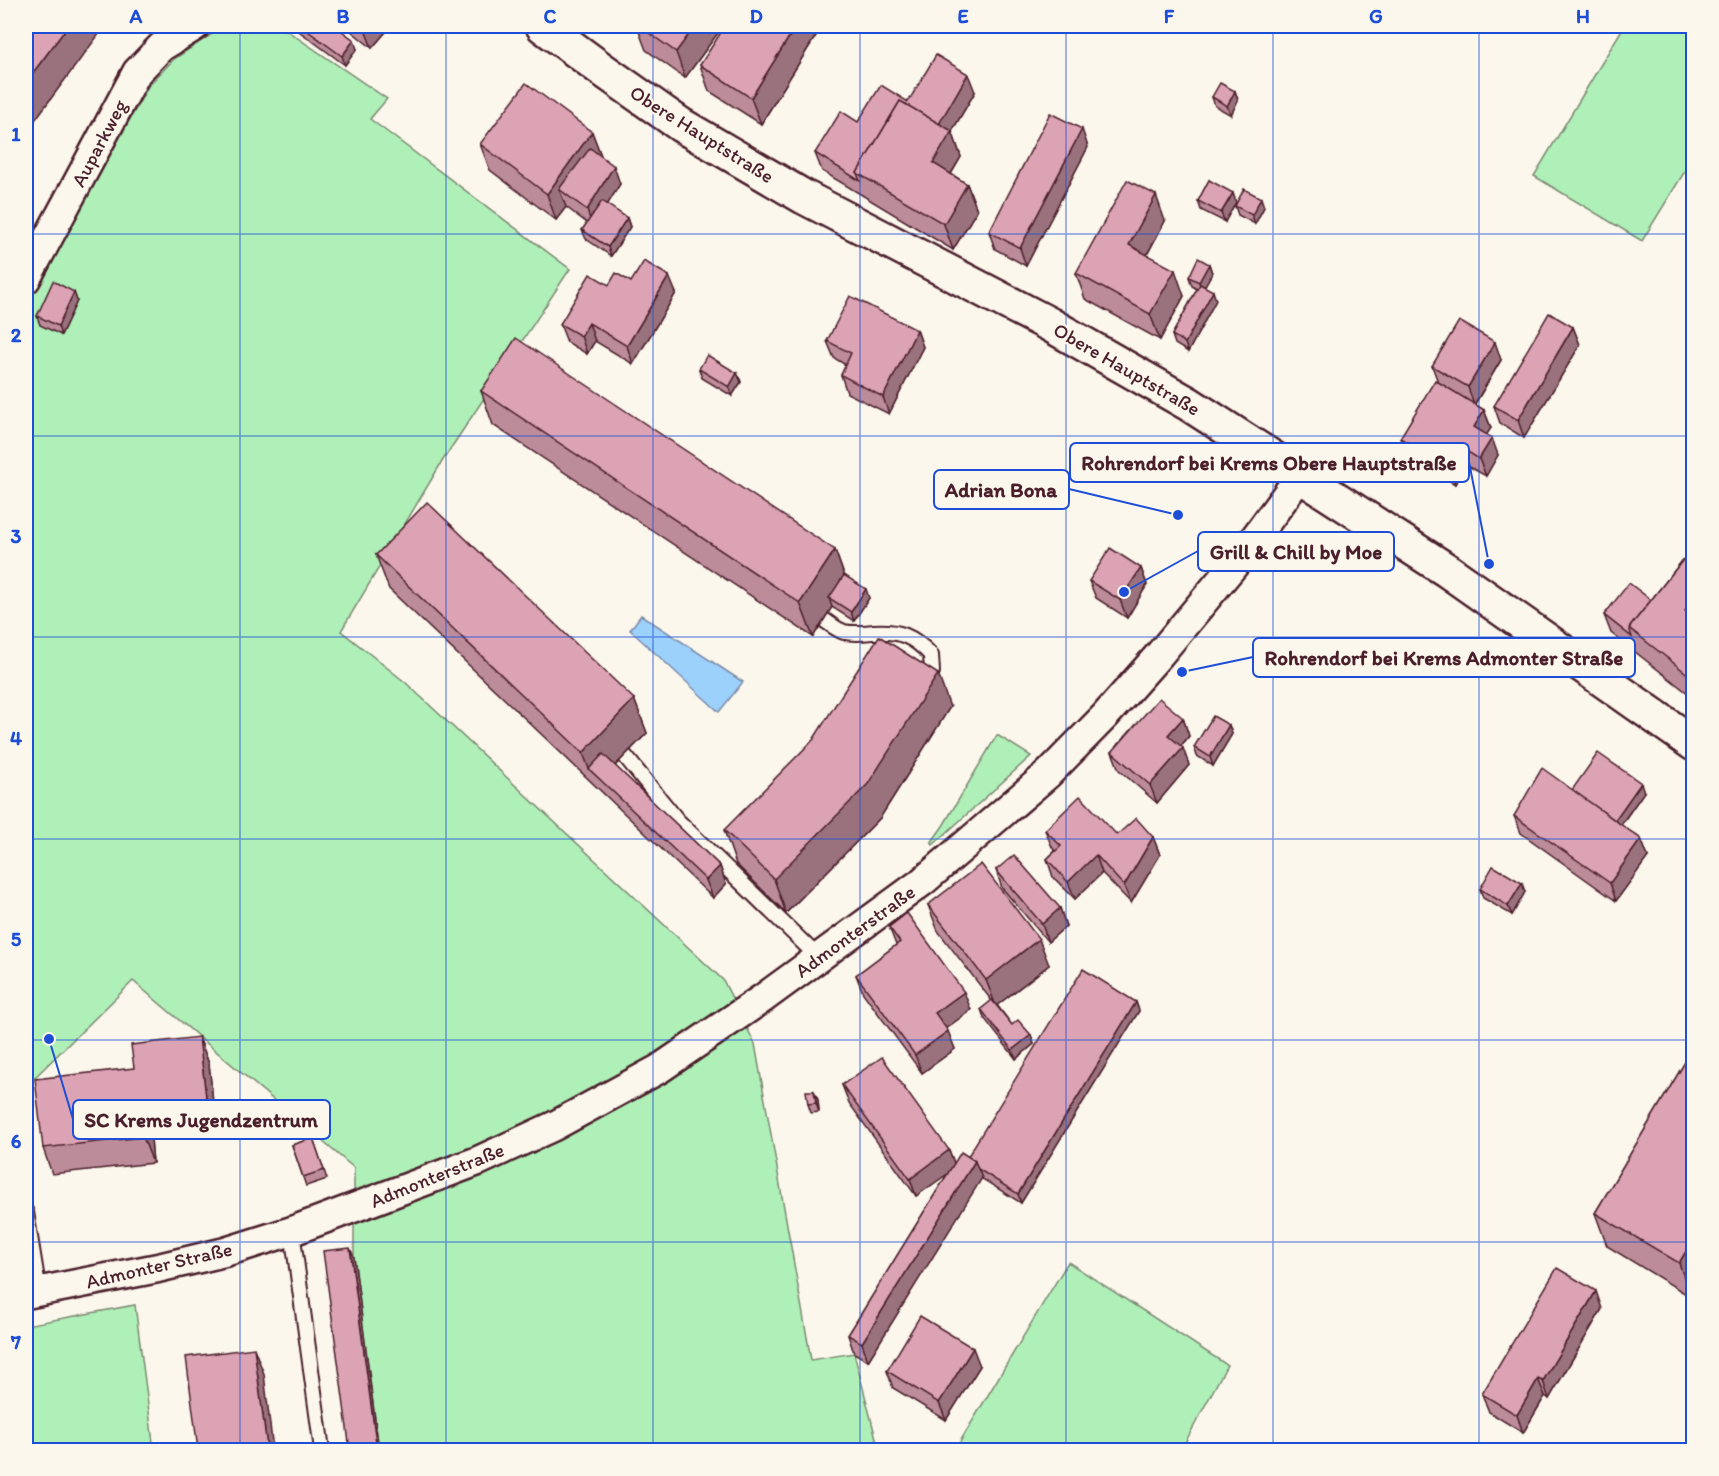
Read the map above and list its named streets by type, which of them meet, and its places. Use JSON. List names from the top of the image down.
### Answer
{
  "streets": {
    "main road": ["Obere Hauptstraße"],
    "street": ["Auparkweg", "Admonterstraße", "Admonter Straße"]
  },
  "crossings": [
    ["Obere Hauptstraße", "Admonterstraße"],
    ["Admonterstraße", "Admonter Straße"]
  ],
  "places": [
    "Adrian Bona",
    "Rohrendorf bei Krems Obere Hauptstraße",
    "Grill & Chill by Moe",
    "Rohrendorf bei Krems Admonter Straße",
    "SC Krems Jugendzentrum"
  ],
  "grid": {
    "columns": [
      "A",
      "B",
      "C",
      "D",
      "E",
      "F",
      "G",
      "H"
    ],
    "rows": [
      "1",
      "2",
      "3",
      "4",
      "5",
      "6",
      "7"
    ]
  }
}
